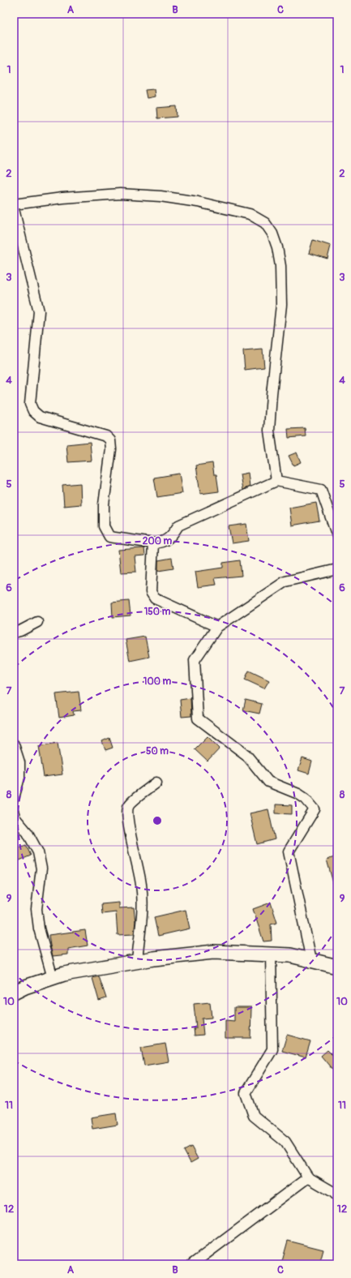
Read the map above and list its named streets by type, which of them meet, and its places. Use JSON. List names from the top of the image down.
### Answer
{
  "grid": {
    "columns": ["A", "B", "C"],
    "rows": [
      "1",
      "2",
      "3",
      "4",
      "5",
      "6",
      "7",
      "8",
      "9",
      "10",
      "11",
      "12"
    ]
  },
  "rings": [
    "200 m",
    "150 m",
    "100 m",
    "50 m"
  ]
}
